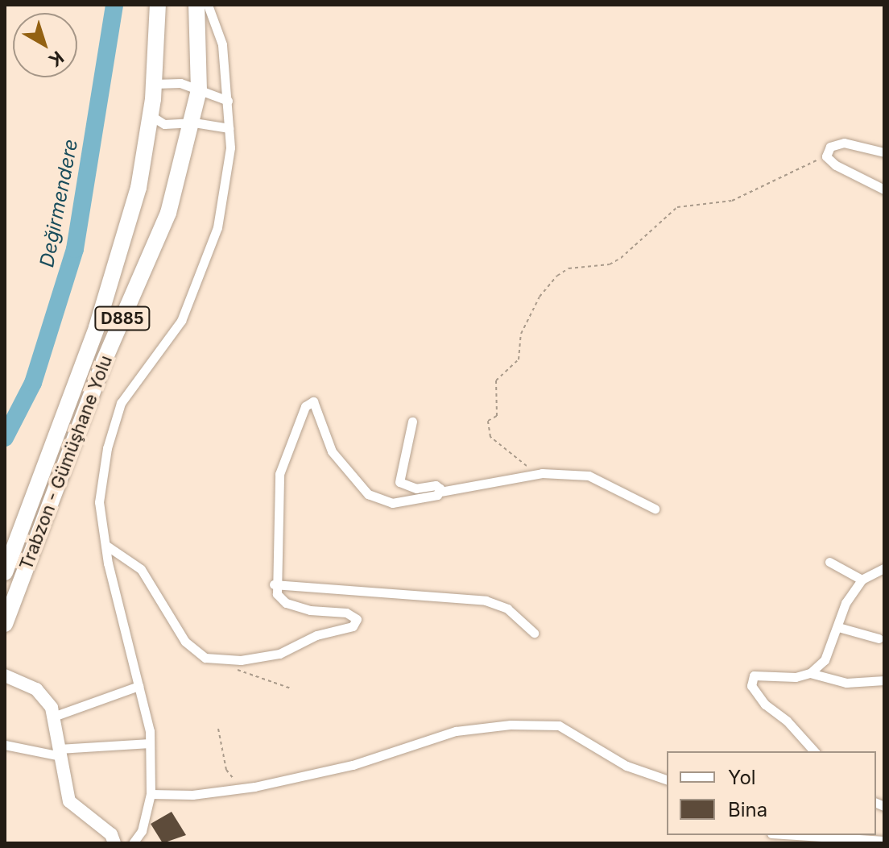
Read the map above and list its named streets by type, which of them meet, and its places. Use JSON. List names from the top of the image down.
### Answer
{
  "streets": {
    "highway": ["D885", "Trabzon - Gümüşhane Yolu"]
  },
  "water": ["Değirmendere"],
  "legend": ["Yol", "Bina"],
  "north": "bottom right"
}
